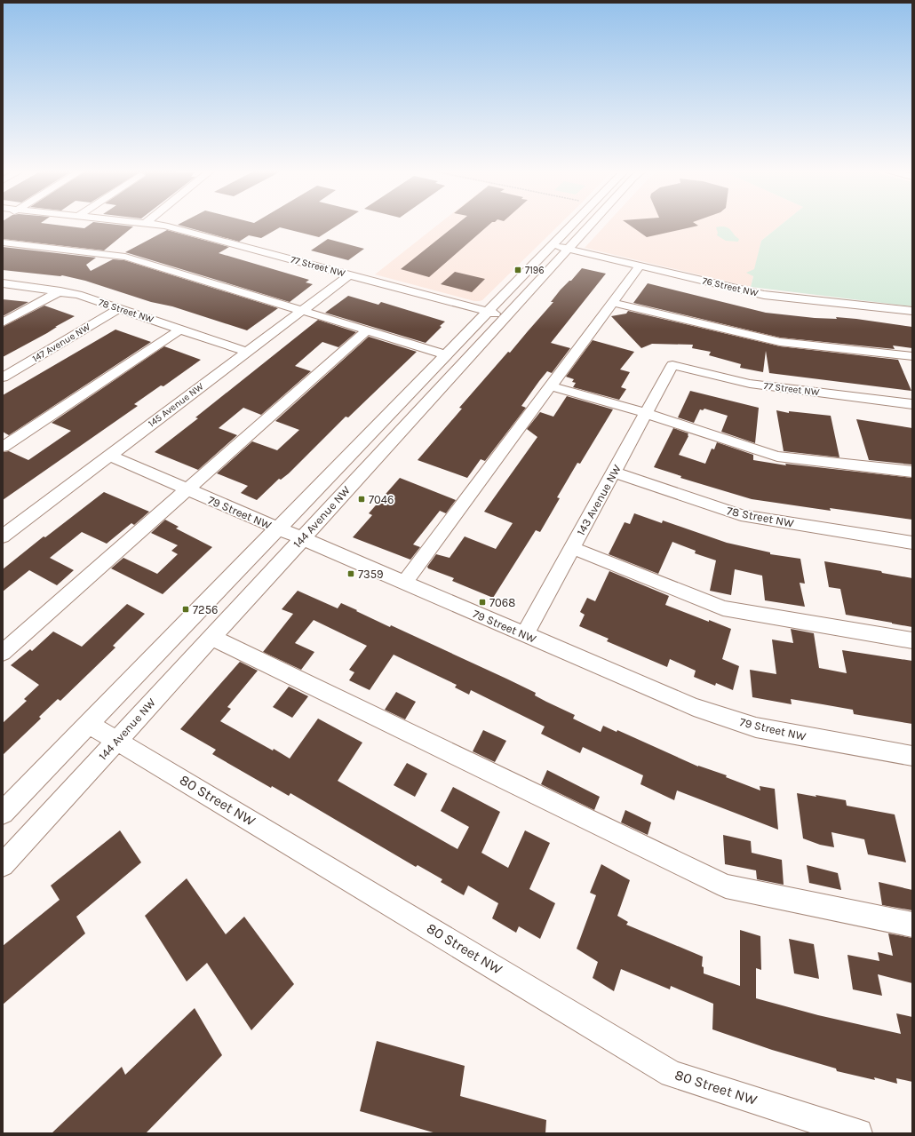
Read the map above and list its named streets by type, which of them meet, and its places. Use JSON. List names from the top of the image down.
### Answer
{
  "streets": {
    "street": [
      "77 Street NW",
      "76 Street NW",
      "78 Street NW",
      "147 Avenue NW",
      "145 Avenue NW",
      "143 Avenue NW",
      "79 Street NW",
      "144 Avenue NW",
      "80 Street NW"
    ]
  },
  "crossings": [
    ["77 Street NW", "145 Avenue NW"],
    ["77 Street NW", "143 Avenue NW"],
    ["77 Street NW", "144 Avenue NW"],
    ["76 Street NW", "144 Avenue NW"],
    ["78 Street NW", "147 Avenue NW"],
    ["78 Street NW", "145 Avenue NW"],
    ["78 Street NW", "143 Avenue NW"],
    ["145 Avenue NW", "79 Street NW"],
    ["143 Avenue NW", "79 Street NW"],
    ["79 Street NW", "144 Avenue NW"],
    ["144 Avenue NW", "80 Street NW"]
  ],
  "places": {
    "transit": [
      "7196",
      "7046",
      "7359",
      "7068",
      "7256"
    ]
  }
}
